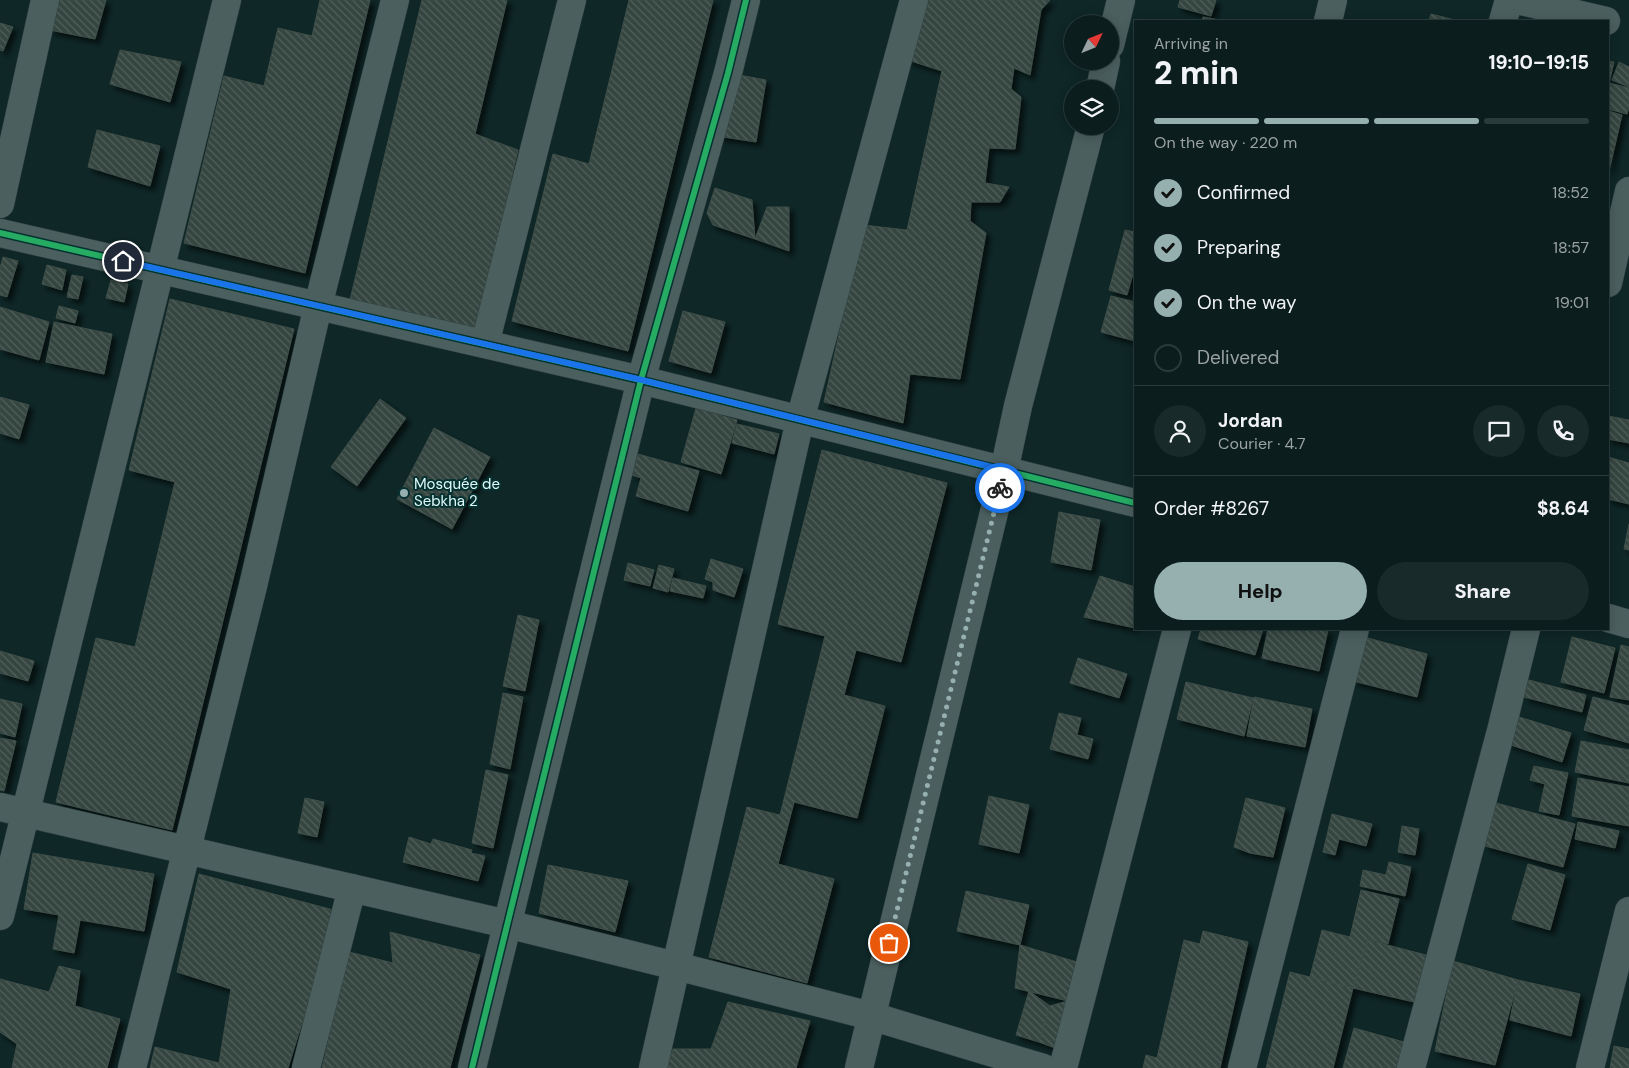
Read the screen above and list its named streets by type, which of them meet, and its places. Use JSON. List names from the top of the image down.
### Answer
{
  "places": ["Mosquée de Sebkha 2"],
  "north": "top right",
  "page": {
    "heading": ["2 min", "Arriving in", "19:10–19:15"],
    "panel": [
      "Jordan",
      "Courier · 4.7",
      "Order #8267",
      "$8.64"
    ],
    "bar": "On the way · 220 m",
    "list": [
      ["Confirmed", "18:52"],
      ["Preparing", "18:57"],
      ["On the way", "19:01"],
      "Delivered"
    ],
    "buttons": ["Help", "Share"]
  }
}
